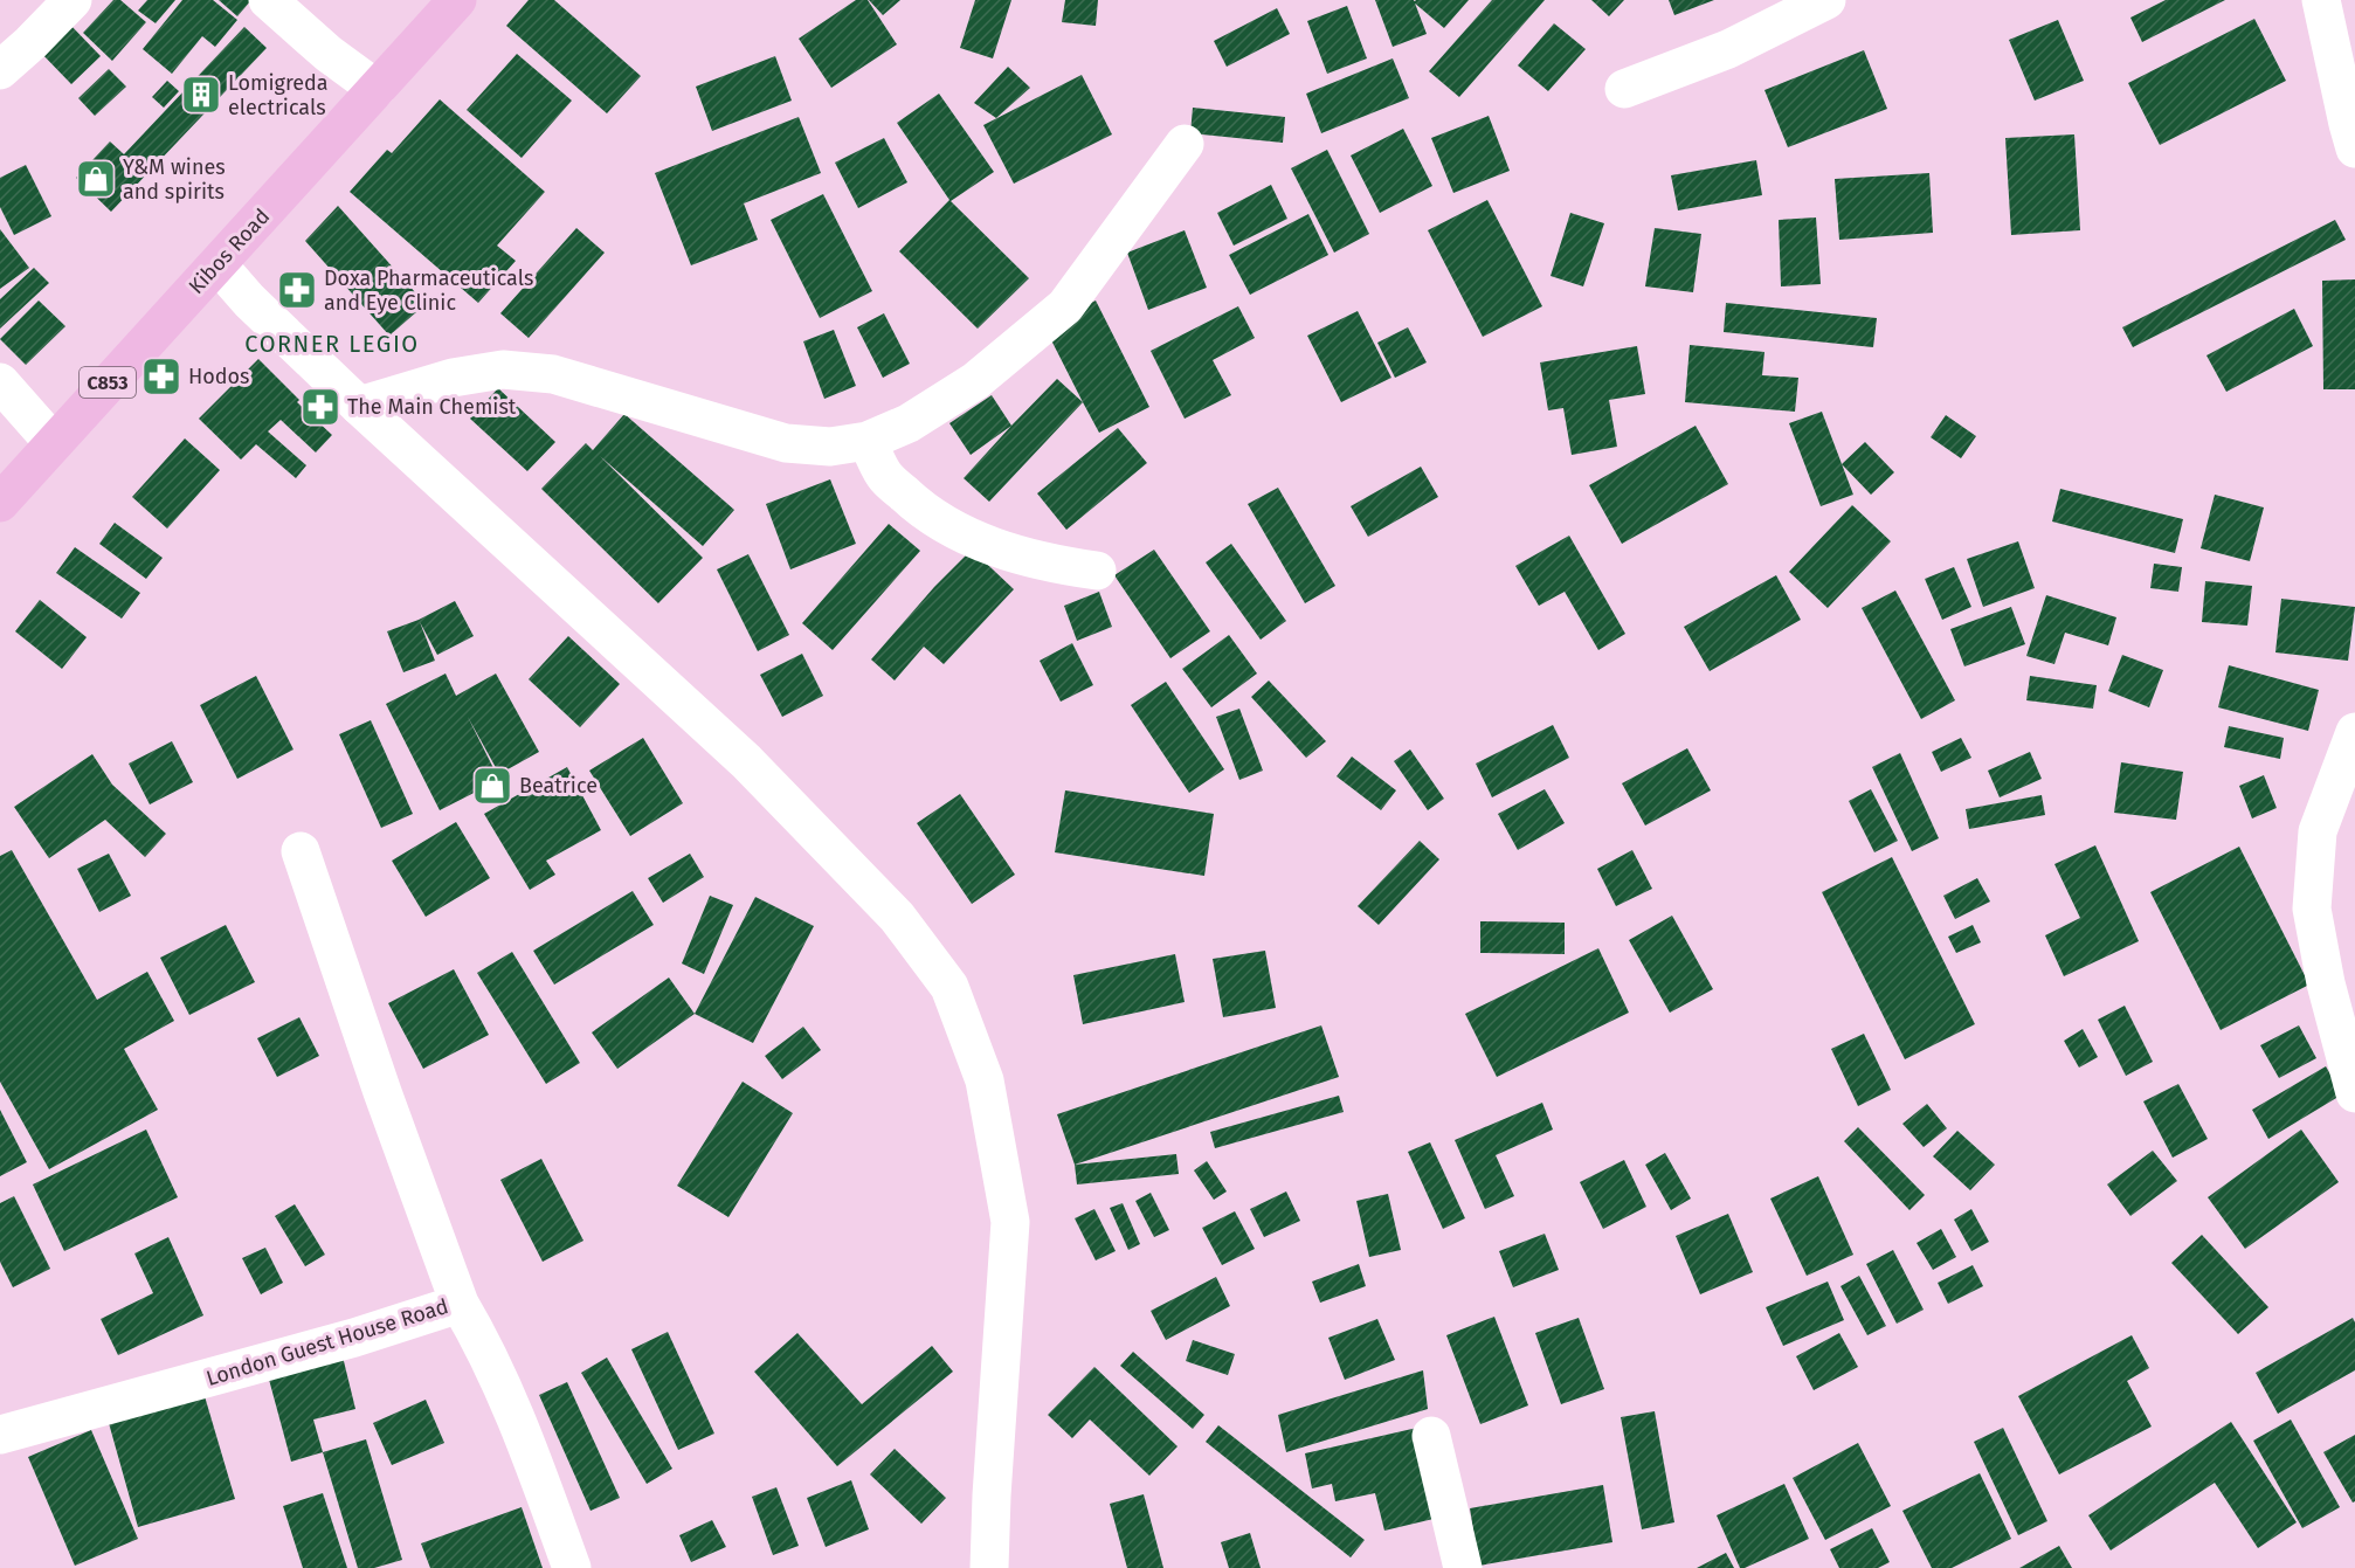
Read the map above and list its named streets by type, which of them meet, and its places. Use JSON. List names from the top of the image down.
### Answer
{
  "streets": {
    "main road": ["Kibos Road", "C853"],
    "street": ["London Guest House Road"]
  },
  "districts": ["CORNER LEGIO"],
  "places": {
    "building": ["Lomigreda electricals"],
    "shop": ["Y&M wines and spirits", "Beatrice"],
    "pharmacy": ["Doxa Pharmaceuticals and Eye Clinic", "Hodos", "The Main Chemist"]
  }
}
